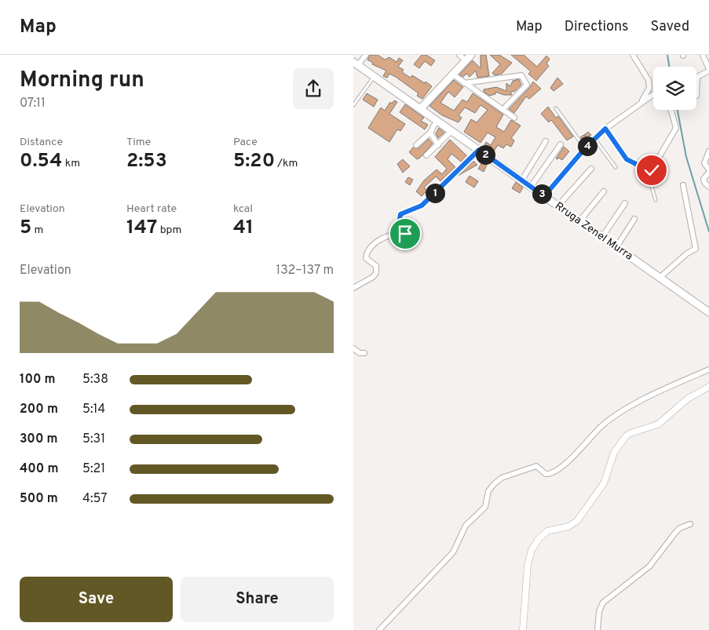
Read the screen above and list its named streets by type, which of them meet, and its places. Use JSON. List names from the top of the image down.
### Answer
{
  "streets": {
    "main road": ["Rruga Zenel Murra"]
  },
  "page": {
    "header": "Map",
    "nav": ["Map", "Directions", "Saved"],
    "heading": ["Morning run", "07:11"],
    "stats": [
      ["Distance", "0.54 km"],
      ["Time", "2:53"],
      ["Pace", "5:20 /km"],
      ["Elevation", "5 m"],
      ["Heart rate", "147 bpm"],
      ["kcal", "41"]
    ],
    "pins": [
      "4",
      "2",
      "1",
      "3"
    ],
    "chart": ["Elevation", "132–137 m"],
    "list": [
      {
        "name": "100 m",
        "note": "5:38"
      },
      {
        "name": "200 m",
        "note": "5:14"
      },
      {
        "name": "300 m",
        "note": "5:31"
      },
      {
        "name": "400 m",
        "note": "5:21"
      },
      {
        "name": "500 m",
        "note": "4:57"
      }
    ],
    "buttons": ["Save", "Share"]
  }
}
